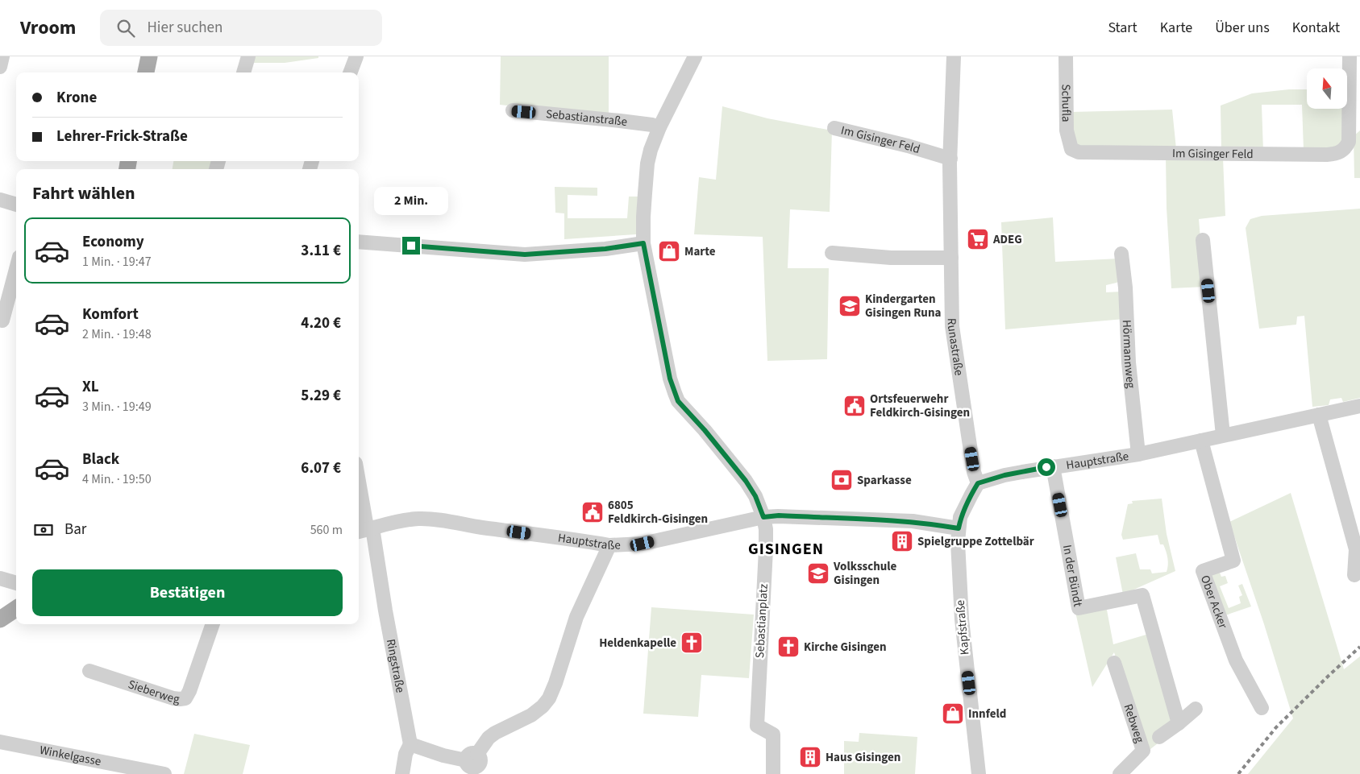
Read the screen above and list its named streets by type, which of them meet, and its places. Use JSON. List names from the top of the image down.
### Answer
{
  "streets": {
    "street": [
      "Schufla",
      "Sebastianstraße",
      "Im Gisinger Feld",
      "Runastraße",
      "Hörmannweg",
      "Hauptstraße",
      "In der Bündt",
      "Ober Acker",
      "Sebastianplatz",
      "Kapfstraße",
      "Ringstraße",
      "Sieberweg",
      "Rebweg",
      "Winkelgasse"
    ]
  },
  "crossings": [
    ["Schufla", "Im Gisinger Feld"],
    ["Im Gisinger Feld", "Runastraße"],
    ["Runastraße", "Hauptstraße"],
    ["Hörmannweg", "Hauptstraße"],
    ["Hauptstraße", "In der Bündt"],
    ["Hauptstraße", "Ober Acker"],
    ["Hauptstraße", "Sebastianplatz"],
    ["Hauptstraße", "Kapfstraße"],
    ["Hauptstraße", "Ringstraße"]
  ],
  "districts": ["GISINGEN"],
  "places": {
    "supermarket": ["ADEG"],
    "shop": ["Marte", "Innfeld"],
    "school or university": ["Kindergarten Gisingen Runa", "Volksschule Gisingen"],
    "public building": ["Ortsfeuerwehr Feldkirch-Gisingen", "6805 Feldkirch-Gisingen"],
    "bank": ["Sparkasse"],
    "building": ["Spielgruppe Zottelbär", "Haus Gisingen"],
    "church": ["Heldenkapelle", "Kirche Gisingen"]
  },
  "north": "top",
  "page": {
    "header": "Vroom",
    "search": "Hier suchen",
    "nav": [
      "Start",
      "Karte",
      "Über uns",
      "Kontakt"
    ],
    "banner": ["Krone", "Lehrer-Frick-Straße"],
    "heading": "Fahrt wählen",
    "bubble": "2 Min.",
    "list": [
      {
        "name": "Economy",
        "note": "1 Min. · 19:47",
        "value": "3.11 €"
      },
      {
        "name": "Komfort",
        "note": "2 Min. · 19:48",
        "value": "4.20 €"
      },
      {
        "name": "XL",
        "note": "3 Min. · 19:49",
        "value": "5.29 €"
      },
      {
        "name": "Black",
        "note": "4 Min. · 19:50",
        "value": "6.07 €"
      }
    ],
    "pay": ["Bar", "560 m"],
    "buttons": "Bestätigen"
  }
}
